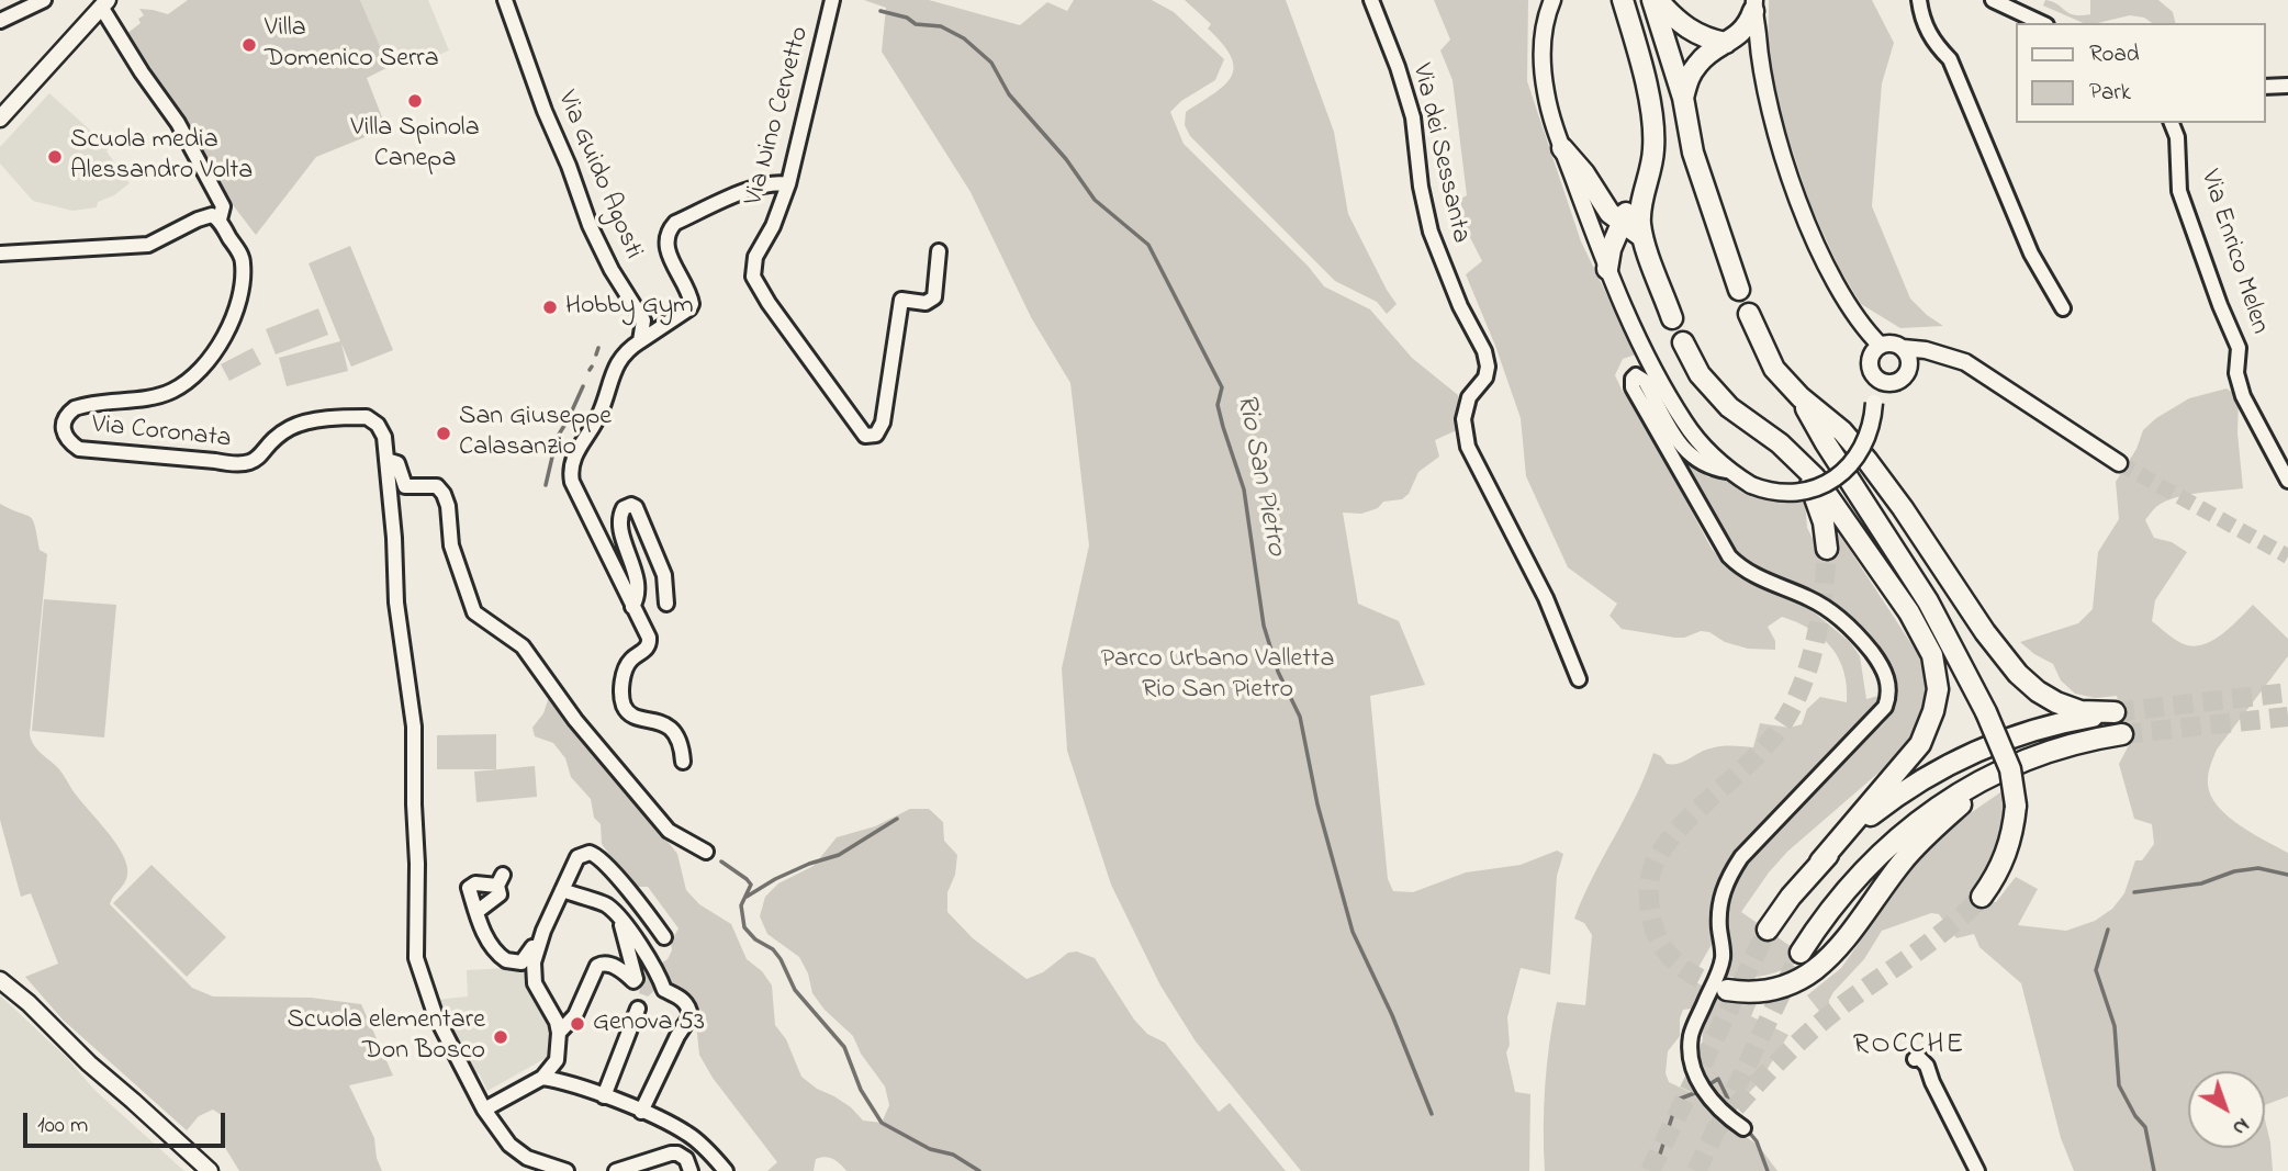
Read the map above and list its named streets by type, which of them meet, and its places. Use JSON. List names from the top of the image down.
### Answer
{
  "streets": {
    "street": [
      "Via Nino Cervetto",
      "Via dei Sessanta",
      "Via Guido Agosti",
      "Via Enrico Melen",
      "Via Coronata"
    ]
  },
  "districts": ["ROCCHE"],
  "water": ["Rio San Pietro"],
  "parks": ["Parco Urbano Valletta Rio San Pietro"],
  "places": [
    "Villa Domenico Serra",
    "Villa Spinola Canepa",
    "Scuola media Alessandro Volta",
    "Hobby Gym",
    "San Giuseppe Calasanzio",
    "Genova 53",
    "Scuola elementare Don Bosco"
  ],
  "legend": ["Road", "Park"],
  "scale_bar": "100 m",
  "north": "bottom right"
}
